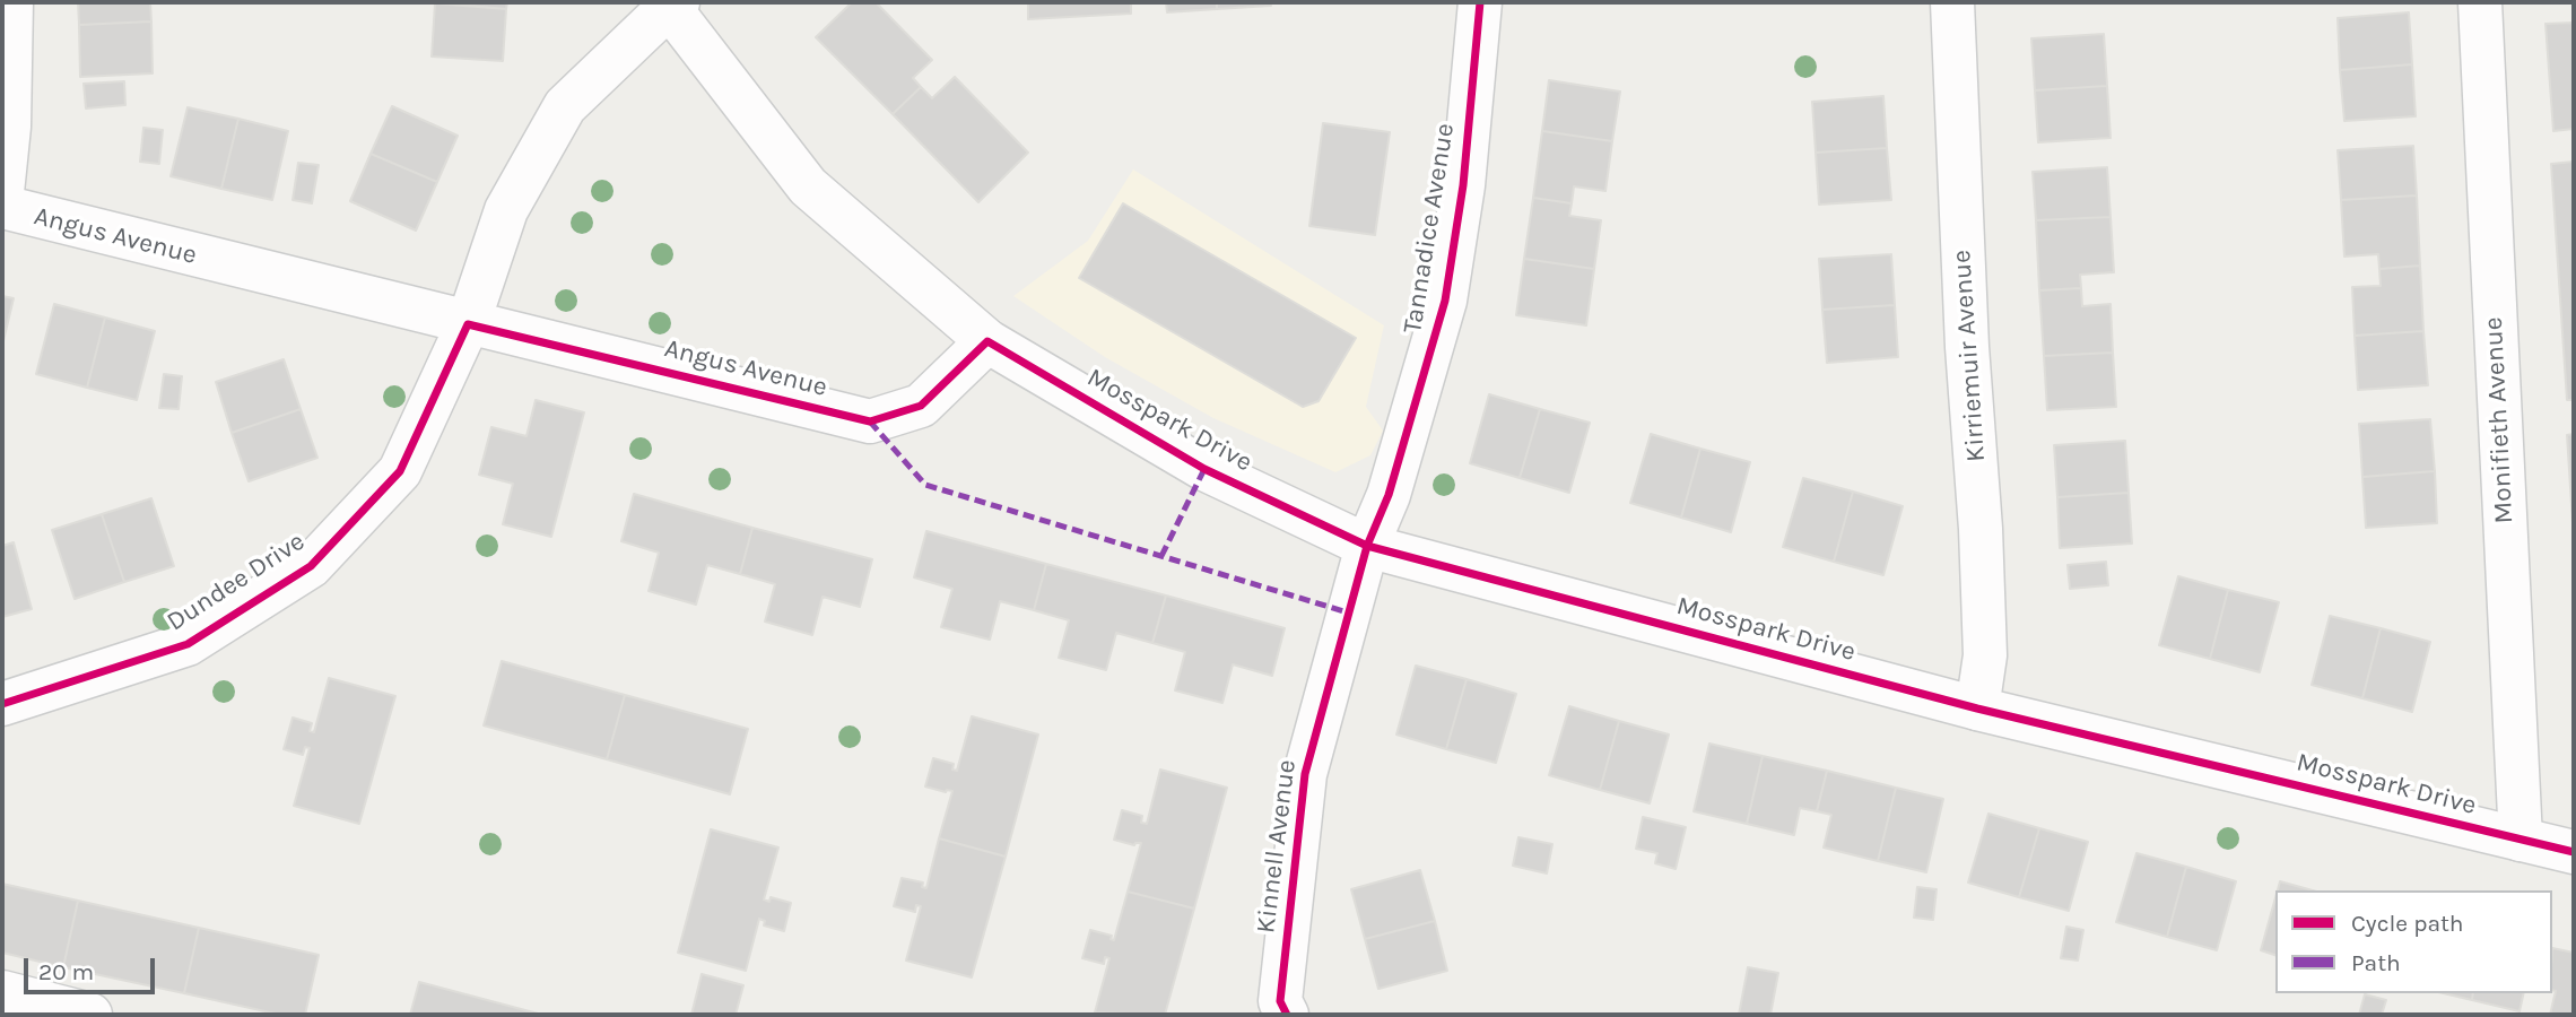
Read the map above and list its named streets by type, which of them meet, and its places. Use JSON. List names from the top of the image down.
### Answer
{
  "streets": {
    "street": [
      "Tannadice Avenue",
      "Angus Avenue",
      "Kirriemuir Avenue",
      "Mosspark Drive",
      "Monifieth Avenue",
      "Dundee Drive",
      "Kinnell Avenue"
    ]
  },
  "crossings": [
    ["Tannadice Avenue", "Mosspark Drive"],
    ["Tannadice Avenue", "Kinnell Avenue"],
    ["Angus Avenue", "Mosspark Drive"],
    ["Angus Avenue", "Dundee Drive"],
    ["Kirriemuir Avenue", "Mosspark Drive"],
    ["Mosspark Drive", "Monifieth Avenue"],
    ["Mosspark Drive", "Dundee Drive"],
    ["Mosspark Drive", "Kinnell Avenue"]
  ],
  "legend": ["Cycle path", "Path"],
  "scale_bar": "20 m"
}
